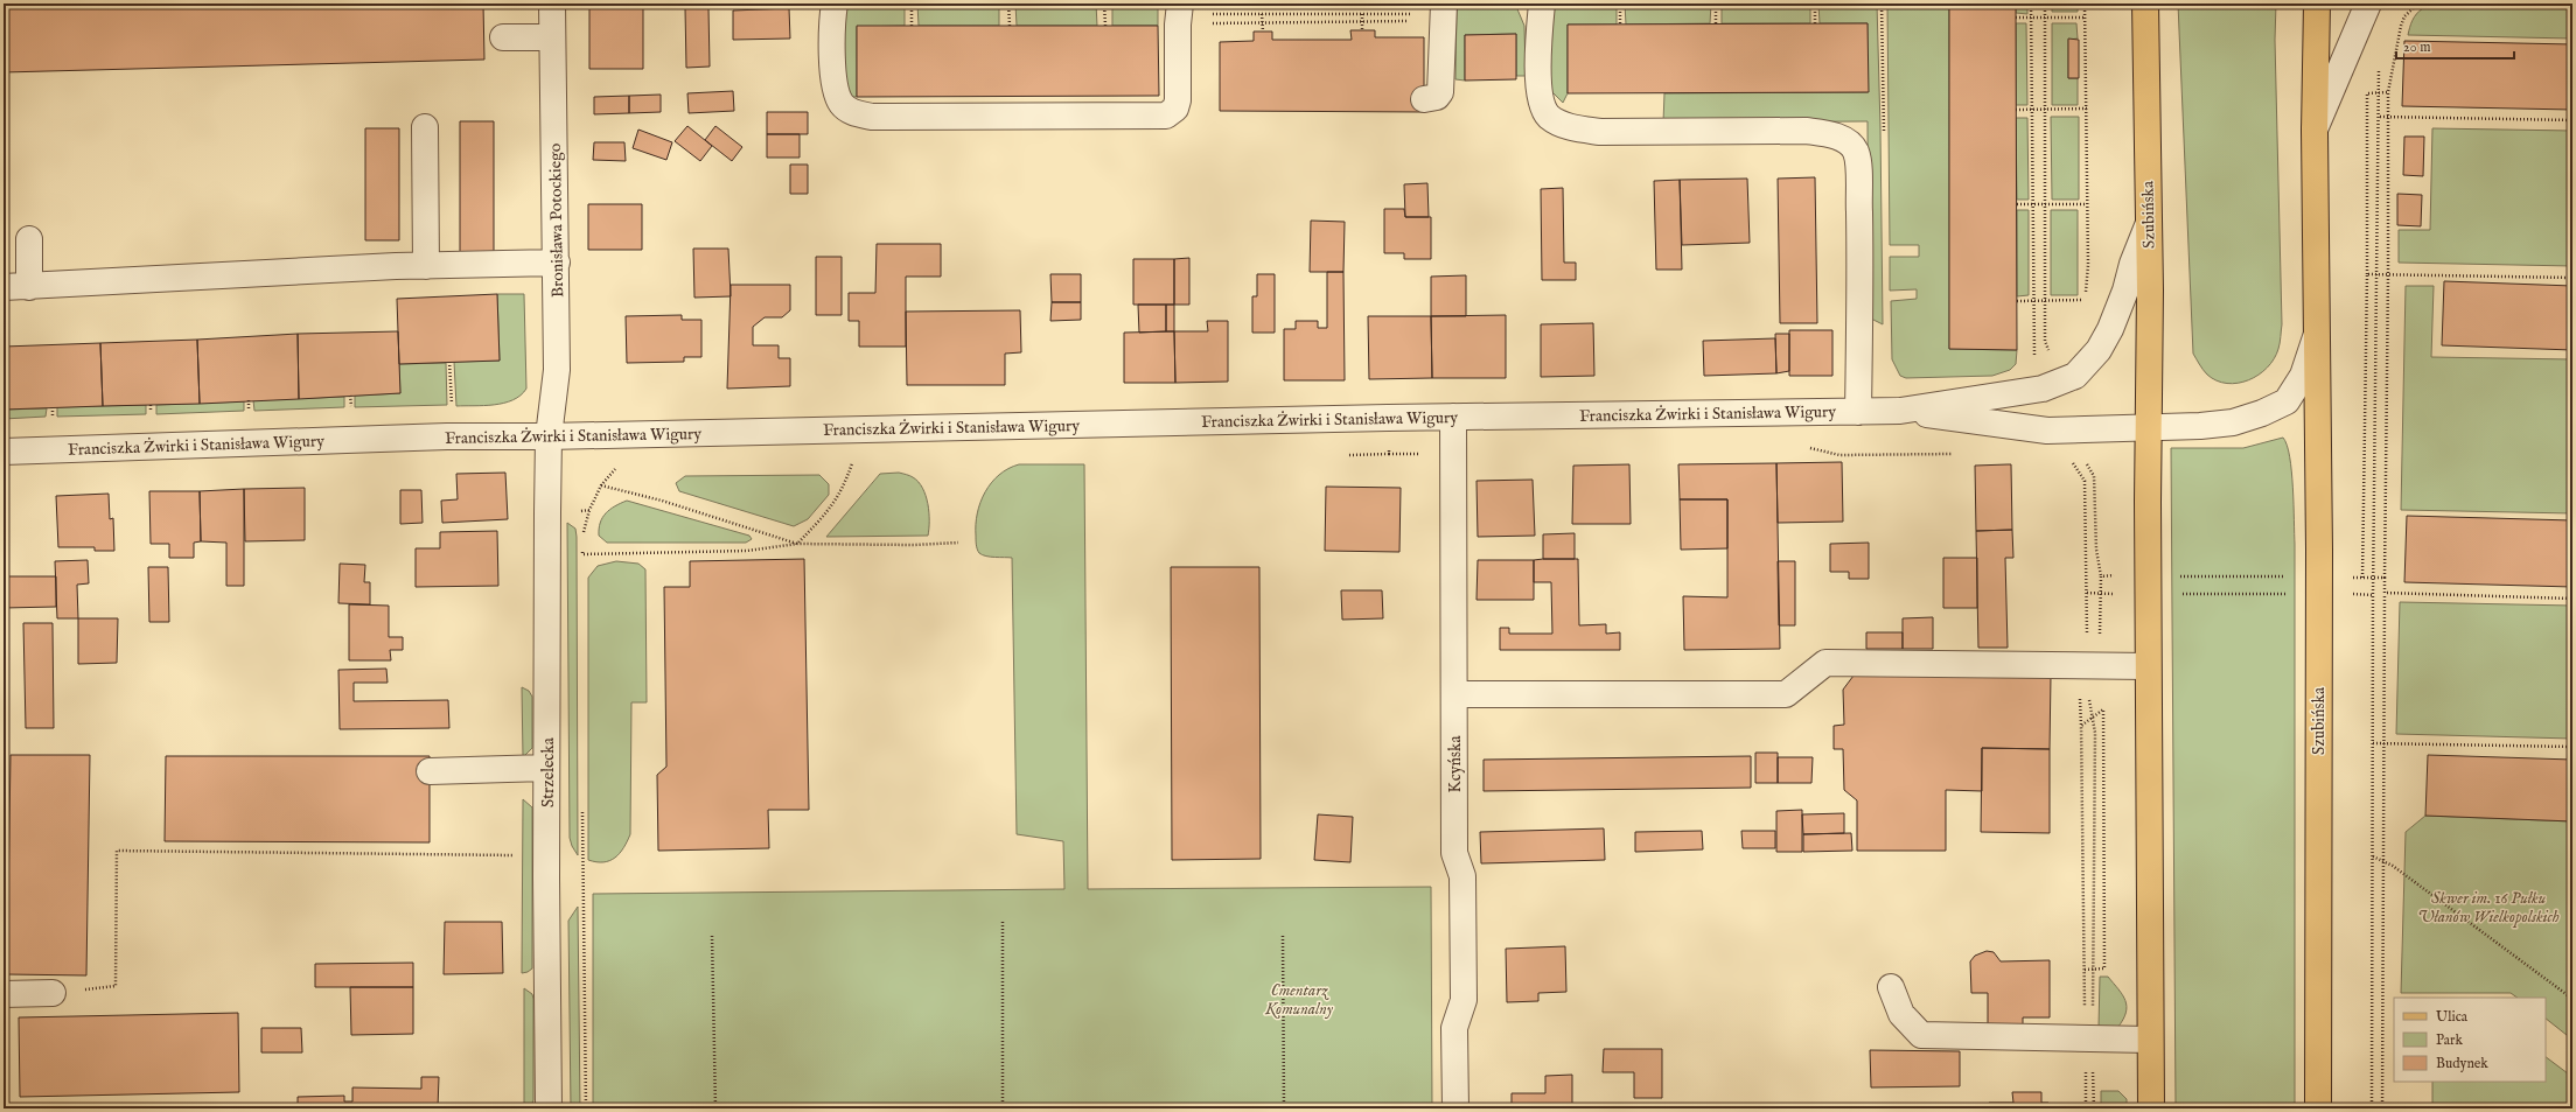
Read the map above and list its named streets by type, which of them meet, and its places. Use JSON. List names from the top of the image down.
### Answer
{
  "streets": {
    "main road": ["Szubińska"],
    "street": [
      "Bronisława Potockiego",
      "Franciszka Żwirki i Stanisława Wigury",
      "Kcyńska",
      "Strzelecka"
    ]
  },
  "crossings": [
    ["Szubińska", "Franciszka Żwirki i Stanisława Wigury"],
    ["Bronisława Potockiego", "Franciszka Żwirki i Stanisława Wigury"],
    ["Bronisława Potockiego", "Strzelecka"],
    ["Franciszka Żwirki i Stanisława Wigury", "Kcyńska"],
    ["Franciszka Żwirki i Stanisława Wigury", "Strzelecka"]
  ],
  "parks": ["Skwer im. 16 Pułku Ułanów Wielkopolskich", "Cmentarz Komunalny"],
  "legend": ["Ulica", "Park", "Budynek"],
  "scale_bar": "20 m"
}
